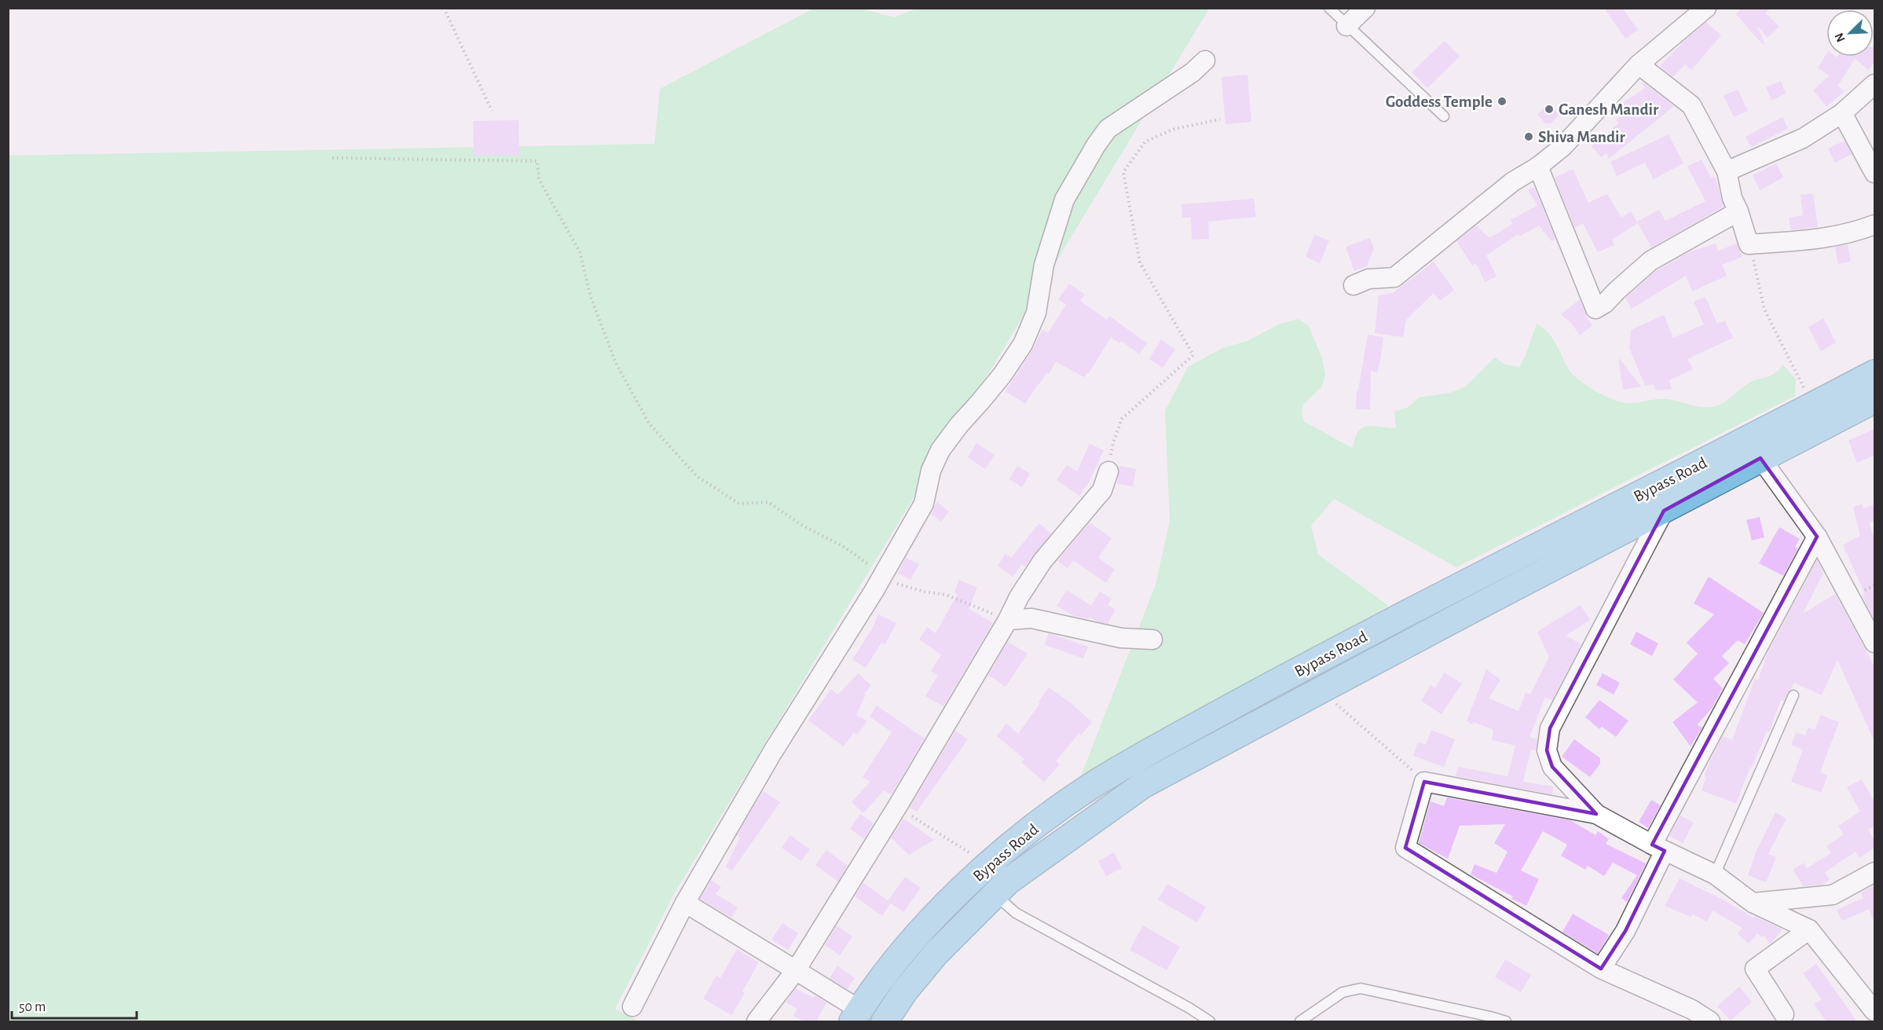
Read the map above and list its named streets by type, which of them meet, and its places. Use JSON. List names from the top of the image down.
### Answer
{
  "streets": {
    "highway": ["Bypass Road"]
  },
  "places": ["Goddess Temple", "Ganesh Mandir", "Shiva Mandir"],
  "scale_bar": "50 m",
  "north": "bottom left"
}
